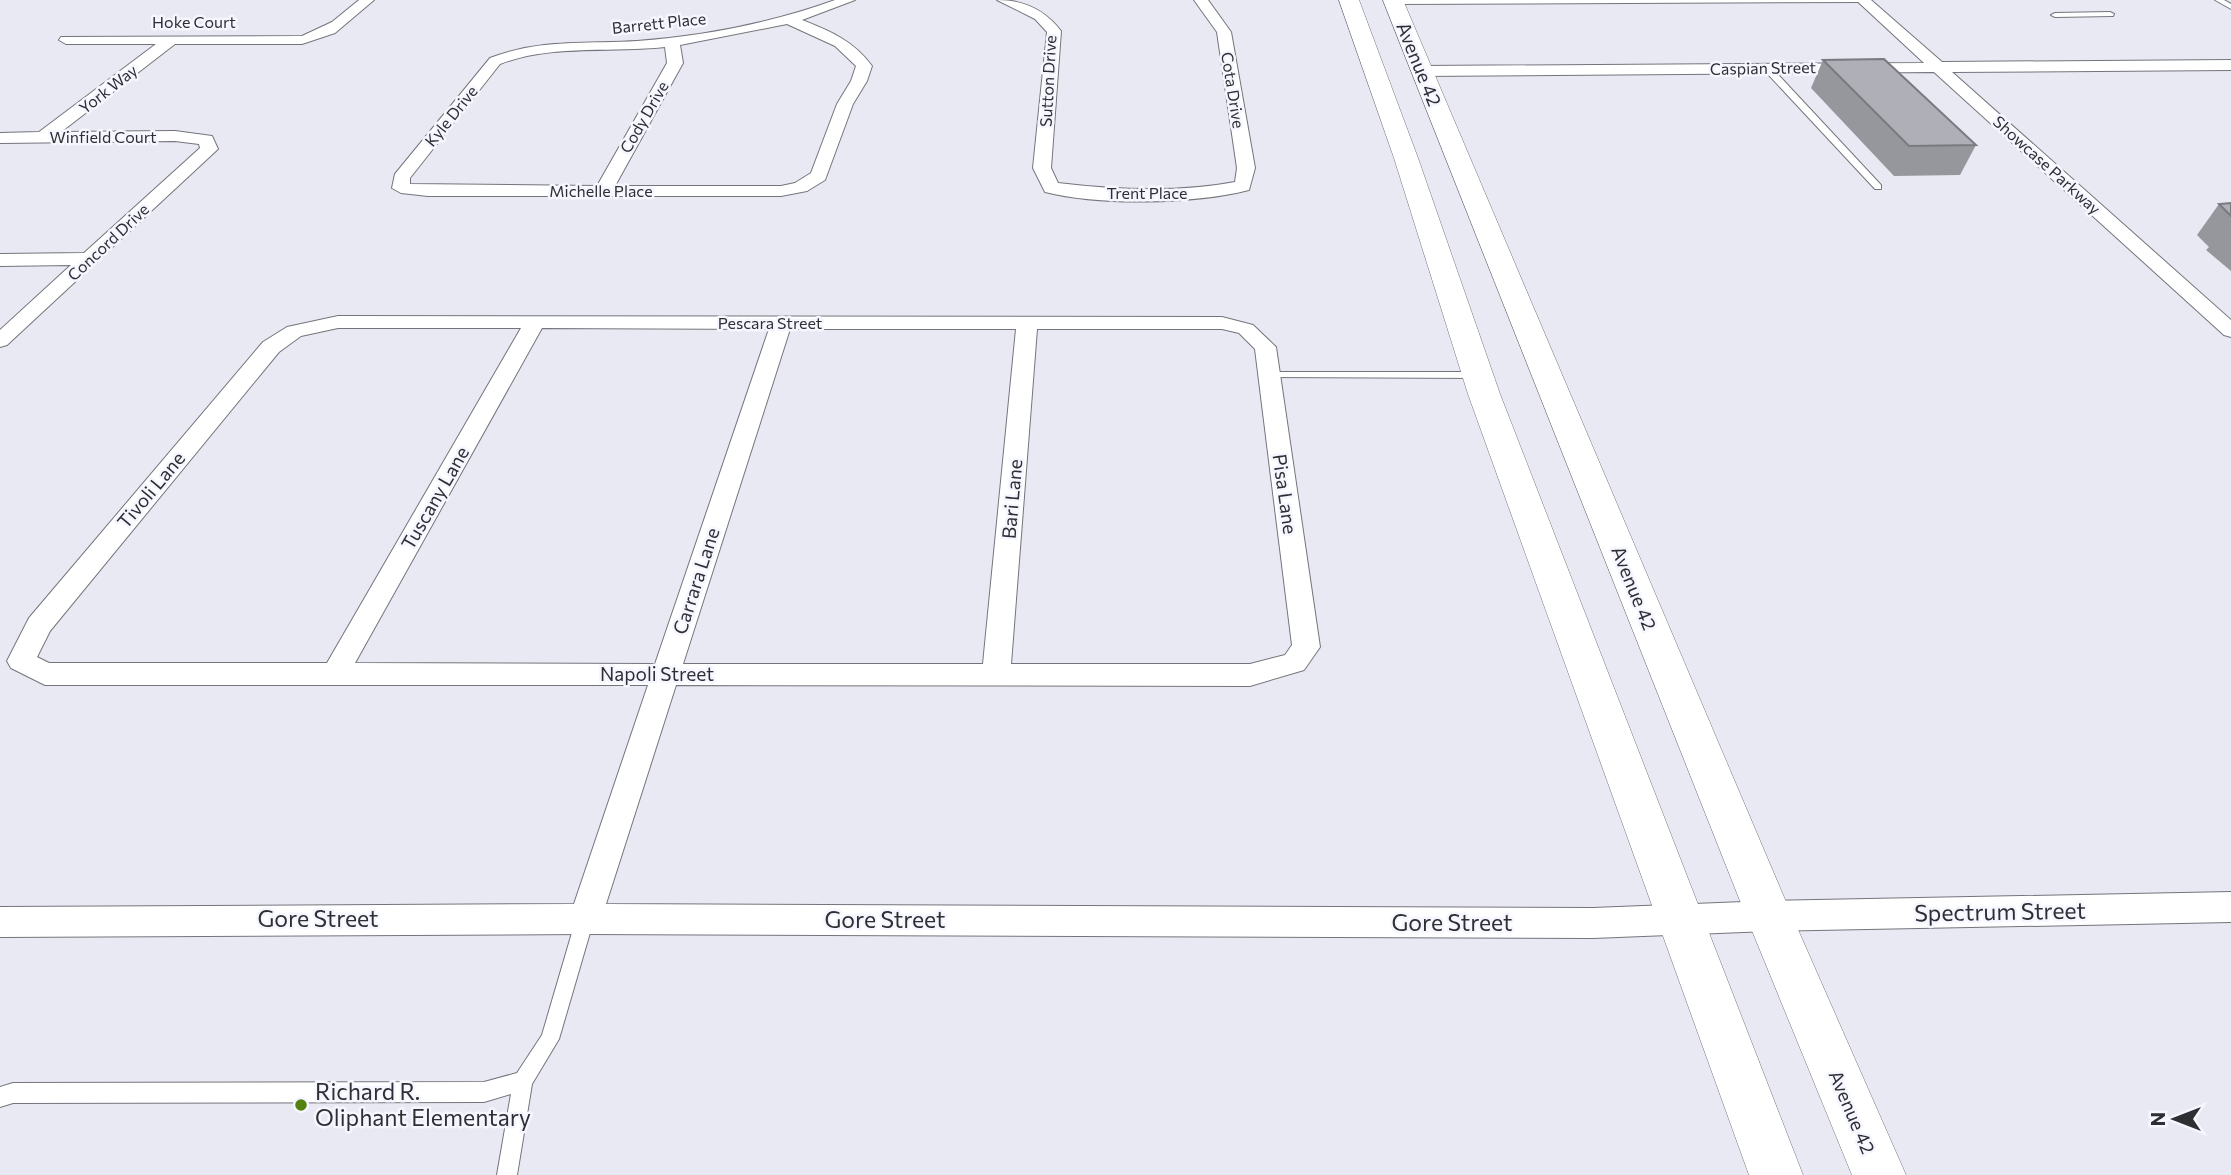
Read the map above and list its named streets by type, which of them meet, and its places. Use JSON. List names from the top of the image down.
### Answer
{
  "streets": {
    "main road": ["Avenue 42"],
    "street": [
      "Hoke Court",
      "Barrett Place",
      "Caspian Street",
      "Sutton Drive",
      "York Way",
      "Cota Drive",
      "Kyle Drive",
      "Cody Drive",
      "Winfield Court",
      "Showcase Parkway",
      "Michelle Place",
      "Trent Place",
      "Concord Drive",
      "Pescara Street",
      "Tivoli Lane",
      "Pisa Lane",
      "Tuscany Lane",
      "Bari Lane",
      "Carrara Lane",
      "Napoli Street",
      "Spectrum Street",
      "Gore Street"
    ]
  },
  "crossings": [
    ["Hoke Court", "York Way"],
    ["Barrett Place", "Kyle Drive"],
    ["Barrett Place", "Cody Drive"],
    ["Barrett Place", "Michelle Place"],
    ["Avenue 42", "Caspian Street"],
    ["Avenue 42", "Spectrum Street"],
    ["Avenue 42", "Gore Street"],
    ["Caspian Street", "Showcase Parkway"],
    ["Sutton Drive", "Trent Place"],
    ["York Way", "Winfield Court"],
    ["Cota Drive", "Trent Place"],
    ["Kyle Drive", "Michelle Place"],
    ["Cody Drive", "Michelle Place"],
    ["Winfield Court", "Concord Drive"],
    ["Pescara Street", "Tivoli Lane"],
    ["Pescara Street", "Pisa Lane"],
    ["Pescara Street", "Tuscany Lane"],
    ["Pescara Street", "Bari Lane"],
    ["Pescara Street", "Carrara Lane"],
    ["Tivoli Lane", "Napoli Street"],
    ["Pisa Lane", "Napoli Street"],
    ["Tuscany Lane", "Napoli Street"],
    ["Bari Lane", "Napoli Street"],
    ["Carrara Lane", "Napoli Street"],
    ["Carrara Lane", "Gore Street"],
    ["Spectrum Street", "Gore Street"]
  ],
  "places": ["Richard R. Oliphant Elementary"],
  "north": "left"
}
